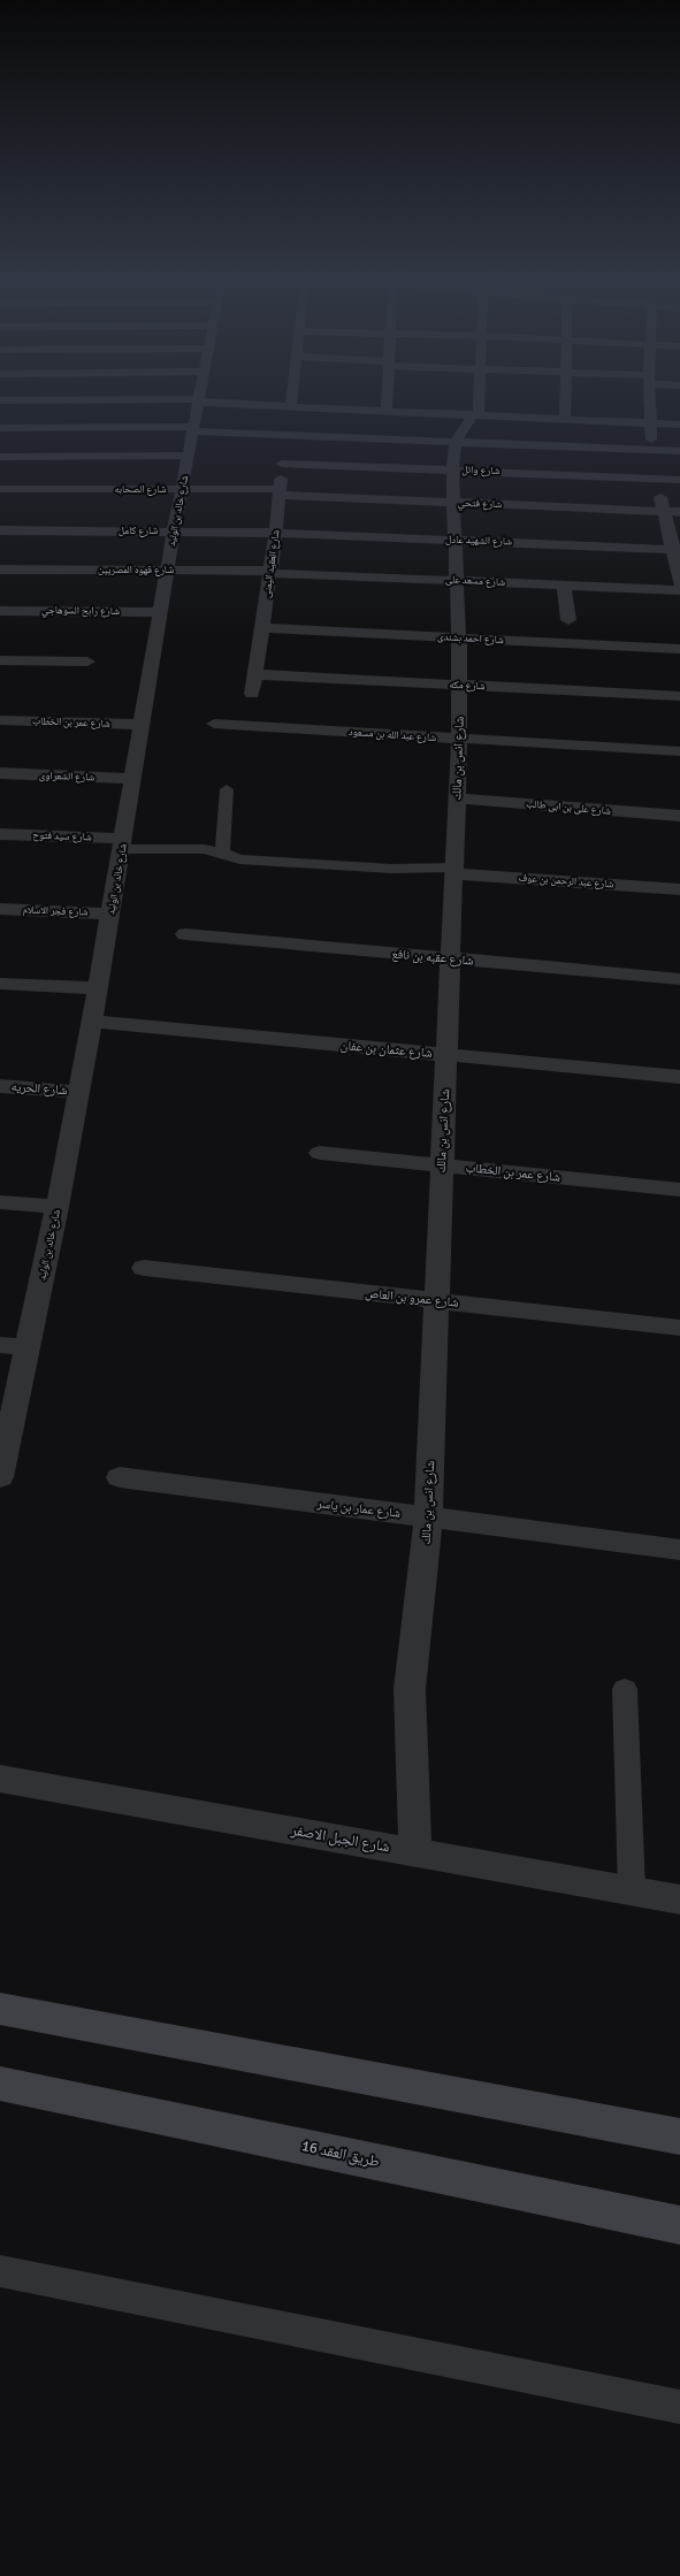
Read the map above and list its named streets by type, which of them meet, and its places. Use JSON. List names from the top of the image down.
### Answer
{
  "streets": {
    "street": [
      "شارع وائل",
      "شارع الصحابه",
      "شارع فتحي",
      "شارع خالد بن الوليد",
      "شارع كامل",
      "شارع الشهيد عادل",
      "شارع العقيد اليمنى",
      "شارع قهوه المصريين",
      "شارع مسعد على",
      "شارع رابح السوهاجي",
      "شارع احمد بشندى",
      "شارع مكه",
      "شارع عمر بن الخطاب",
      "شارع عبد الله بن مسعود",
      "شارع انس بن مالك",
      "شارع الشعراوى",
      "شارع على بن ابى طالب",
      "شارع سيد فتوح",
      "شارع عبد الرحمن بن عوف",
      "شارع فجر الاسلام",
      "شارع عقبه بن نافع",
      "شارع عثمان بن عفان",
      "شارع الحريه",
      "شارع عمرو بن العاص",
      "شارع عمار بن ياسر",
      "شارع الجبل الاصفر",
      "طريق العقد 16"
    ]
  },
  "crossings": [
    ["شارع وائل", "شارع العقيد اليمنى"],
    ["شارع وائل", "شارع انس بن مالك"],
    ["شارع الصحابه", "شارع فتحي"],
    ["شارع الصحابه", "شارع خالد بن الوليد"],
    ["شارع الصحابه", "شارع العقيد اليمنى"],
    ["شارع فتحي", "شارع العقيد اليمنى"],
    ["شارع فتحي", "شارع انس بن مالك"],
    ["شارع خالد بن الوليد", "شارع كامل"],
    ["شارع خالد بن الوليد", "شارع قهوه المصريين"],
    ["شارع خالد بن الوليد", "شارع رابح السوهاجي"],
    ["شارع خالد بن الوليد", "شارع عمر بن الخطاب"],
    ["شارع خالد بن الوليد", "شارع الشعراوى"],
    ["شارع خالد بن الوليد", "شارع سيد فتوح"],
    ["شارع خالد بن الوليد", "شارع فجر الاسلام"],
    ["شارع خالد بن الوليد", "شارع عثمان بن عفان"],
    ["شارع خالد بن الوليد", "شارع الحريه"],
    ["شارع كامل", "شارع الشهيد عادل"],
    ["شارع كامل", "شارع العقيد اليمنى"],
    ["شارع الشهيد عادل", "شارع العقيد اليمنى"],
    ["شارع الشهيد عادل", "شارع انس بن مالك"],
    ["شارع العقيد اليمنى", "شارع قهوه المصريين"],
    ["شارع العقيد اليمنى", "شارع مسعد على"],
    ["شارع العقيد اليمنى", "شارع احمد بشندى"],
    ["شارع العقيد اليمنى", "شارع مكه"],
    ["شارع قهوه المصريين", "شارع مسعد على"],
    ["شارع مسعد على", "شارع انس بن مالك"],
    ["شارع احمد بشندى", "شارع انس بن مالك"],
    ["شارع مكه", "شارع انس بن مالك"],
    ["شارع عمر بن الخطاب", "شارع انس بن مالك"],
    ["شارع عبد الله بن مسعود", "شارع انس بن مالك"],
    ["شارع انس بن مالك", "شارع على بن ابى طالب"],
    ["شارع انس بن مالك", "شارع عبد الرحمن بن عوف"],
    ["شارع انس بن مالك", "شارع عقبه بن نافع"],
    ["شارع انس بن مالك", "شارع عثمان بن عفان"],
    ["شارع انس بن مالك", "شارع عمرو بن العاص"],
    ["شارع انس بن مالك", "شارع عمار بن ياسر"],
    ["شارع انس بن مالك", "شارع الجبل الاصفر"]
  ]
}
